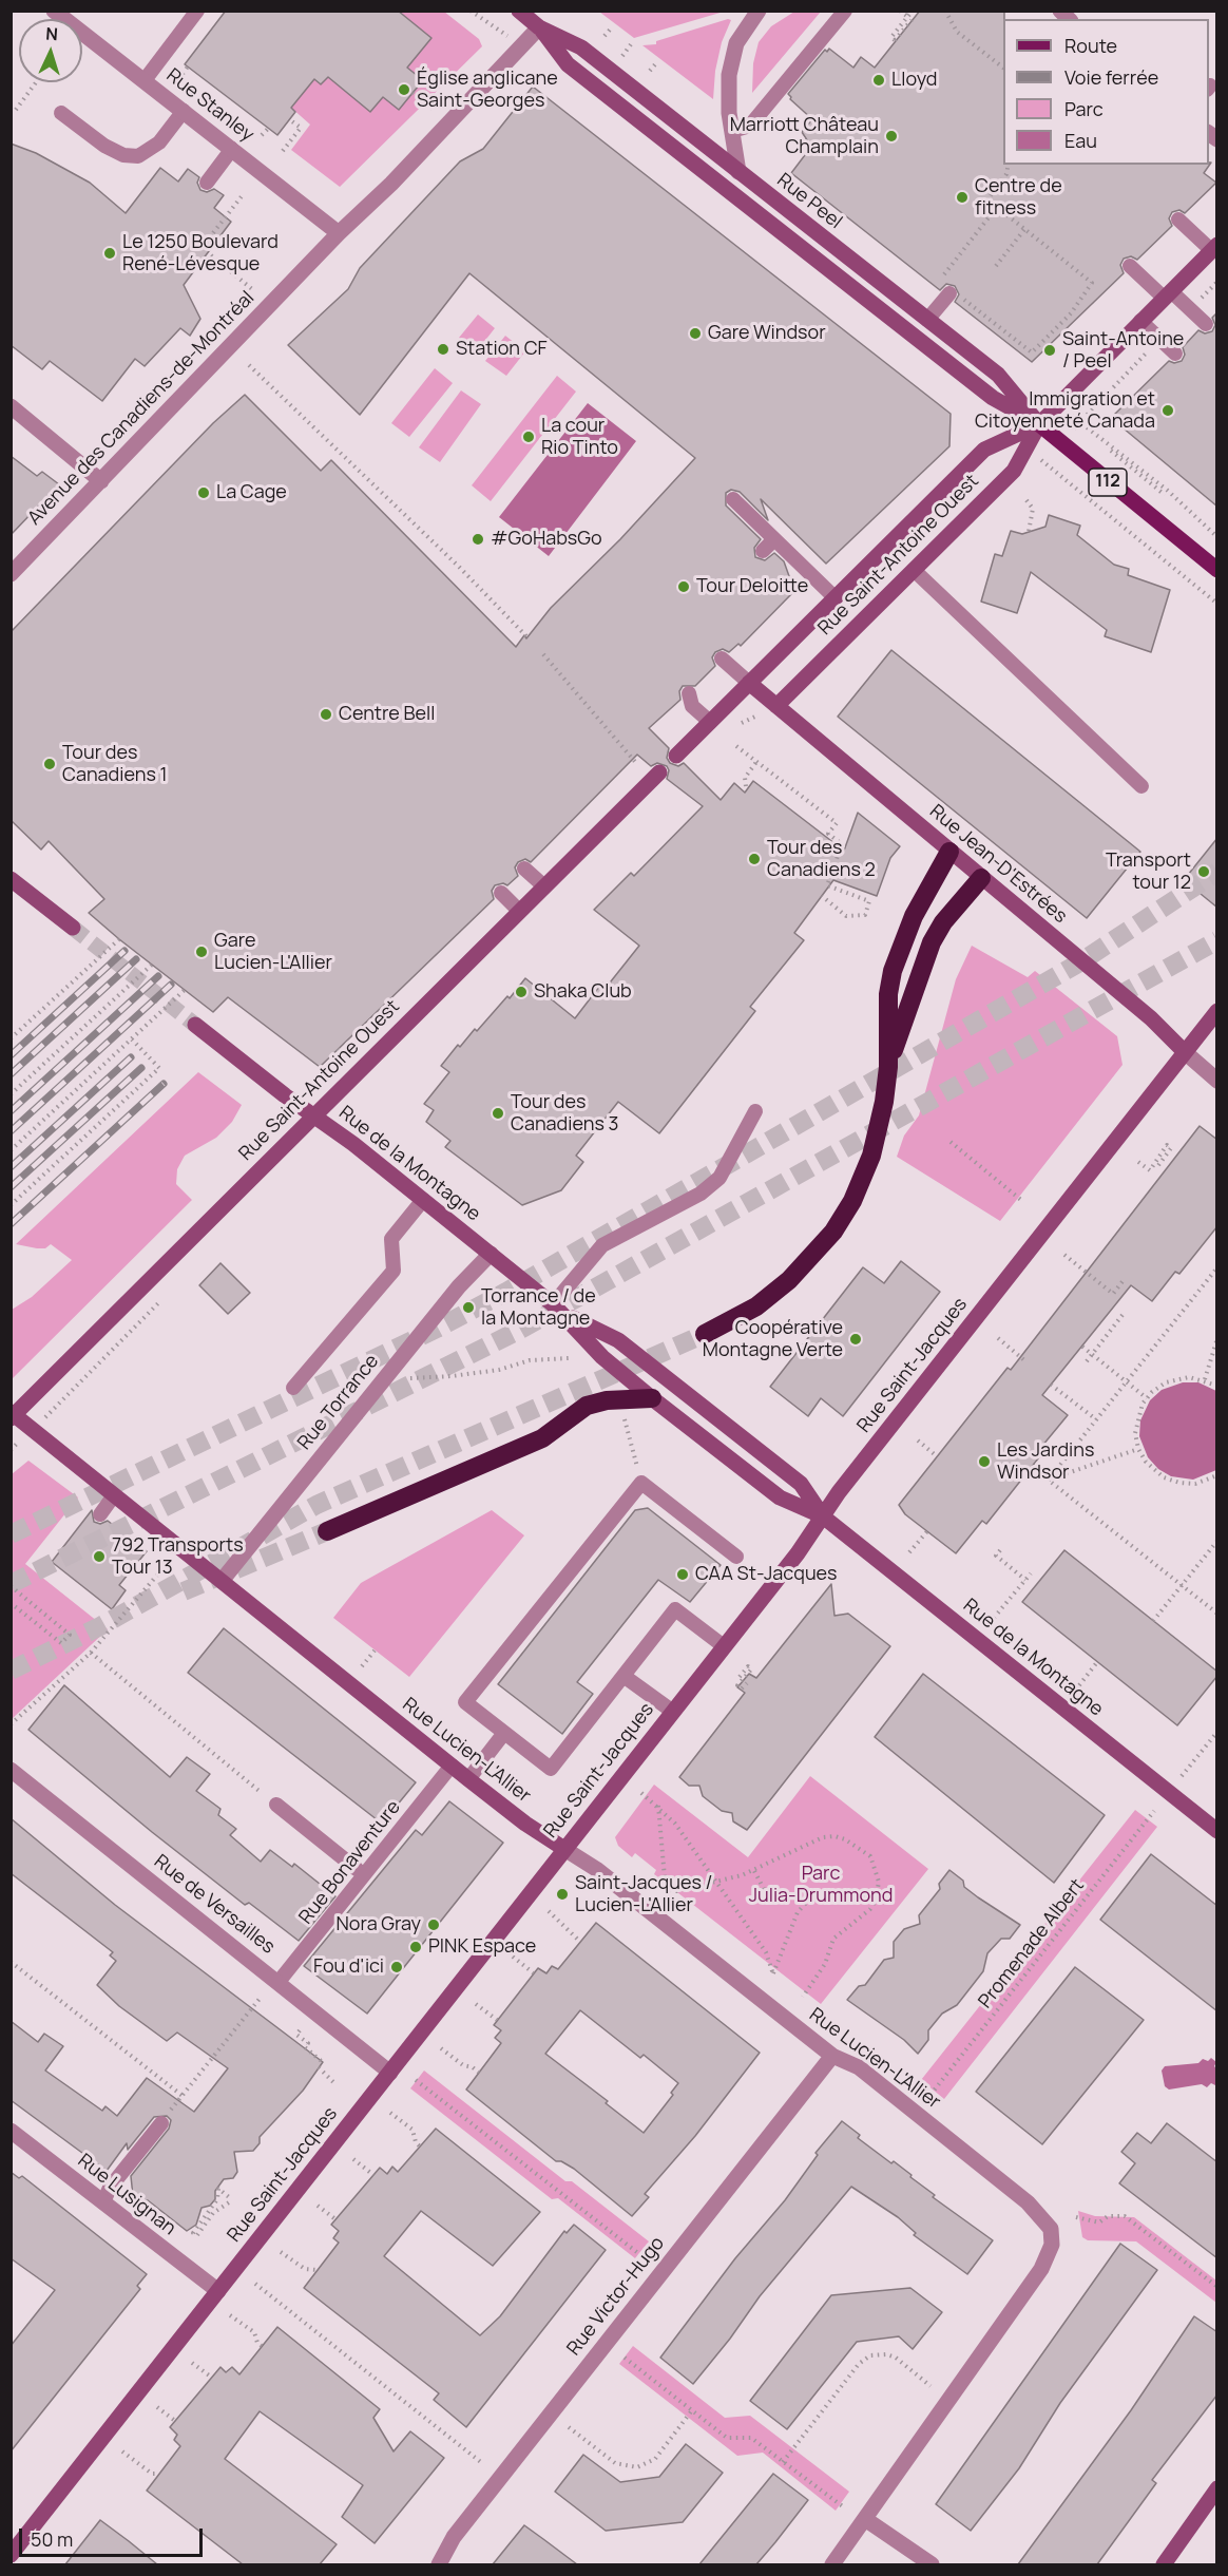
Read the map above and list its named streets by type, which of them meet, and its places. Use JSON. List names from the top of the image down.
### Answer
{
  "streets": {
    "main road": [
      "Rue Peel",
      "112",
      "Rue Saint-Antoine Ouest",
      "Rue Jean-D'Estrées",
      "Rue de la Montagne",
      "Rue Saint-Jacques",
      "Rue Lucien-L'Allier"
    ],
    "street": [
      "Rue Stanley",
      "Avenue des Canadiens-de-Montréal",
      "Rue Torrance",
      "Rue de Versailles",
      "Rue Lusignan",
      "Rue Victor-Hugo"
    ],
    "lane": ["Rue Bonaventure"],
    "path": ["Promenade Albert"]
  },
  "crossings": [
    ["Rue Stanley", "Avenue des Canadiens-de-Montréal"],
    ["Rue Peel", "Avenue des Canadiens-de-Montréal"],
    ["Rue Peel", "Rue Saint-Antoine Ouest"],
    ["Rue Saint-Antoine Ouest", "Rue Jean-D'Estrées"],
    ["Rue Saint-Antoine Ouest", "Rue de la Montagne"],
    ["Rue Saint-Antoine Ouest", "Rue Lucien-L'Allier"],
    ["Rue Jean-D'Estrées", "Rue Saint-Jacques"],
    ["Rue de la Montagne", "Rue Saint-Jacques"],
    ["Rue de la Montagne", "Rue Torrance"],
    ["Rue Saint-Jacques", "Rue Lucien-L'Allier"],
    ["Rue Saint-Jacques", "Rue de Versailles"],
    ["Rue Saint-Jacques", "Rue Lusignan"],
    ["Rue Torrance", "Rue Lucien-L'Allier"],
    ["Rue Lucien-L'Allier", "Rue Bonaventure"],
    ["Rue Lucien-L'Allier", "Rue Victor-Hugo"],
    ["Rue Bonaventure", "Rue de Versailles"]
  ],
  "parks": ["Parc Julia-Drummond"],
  "places": [
    "Lloyd",
    "Église anglicane Saint-Georges",
    "Marriott Château Champlain",
    "Centre de fitness",
    "Le 1250 Boulevard René-Lévesque",
    "Gare Windsor",
    "Station CF",
    "Saint-Antoine / Peel",
    "Immigration et Citoyenneté Canada",
    "La cour Rio Tinto",
    "La Cage",
    "#GoHabsGo",
    "Tour Deloitte",
    "Centre Bell",
    "Tour des Canadiens 1",
    "Tour des Canadiens 2",
    "Transport tour 12",
    "Gare Lucien-L'Allier",
    "Shaka Club",
    "Tour des Canadiens 3",
    "Torrance / de la Montagne",
    "Coopérative Montagne Verte",
    "Les Jardins Windsor",
    "792 Transports Tour 13",
    "CAA St-Jacques",
    "Saint-Jacques / Lucien-L'Allier",
    "Nora Gray",
    "PINK Espace",
    "Fou d'ici"
  ],
  "legend": [
    "Route",
    "Voie ferrée",
    "Parc",
    "Eau"
  ],
  "scale_bar": "50 m",
  "north": "top"
}
